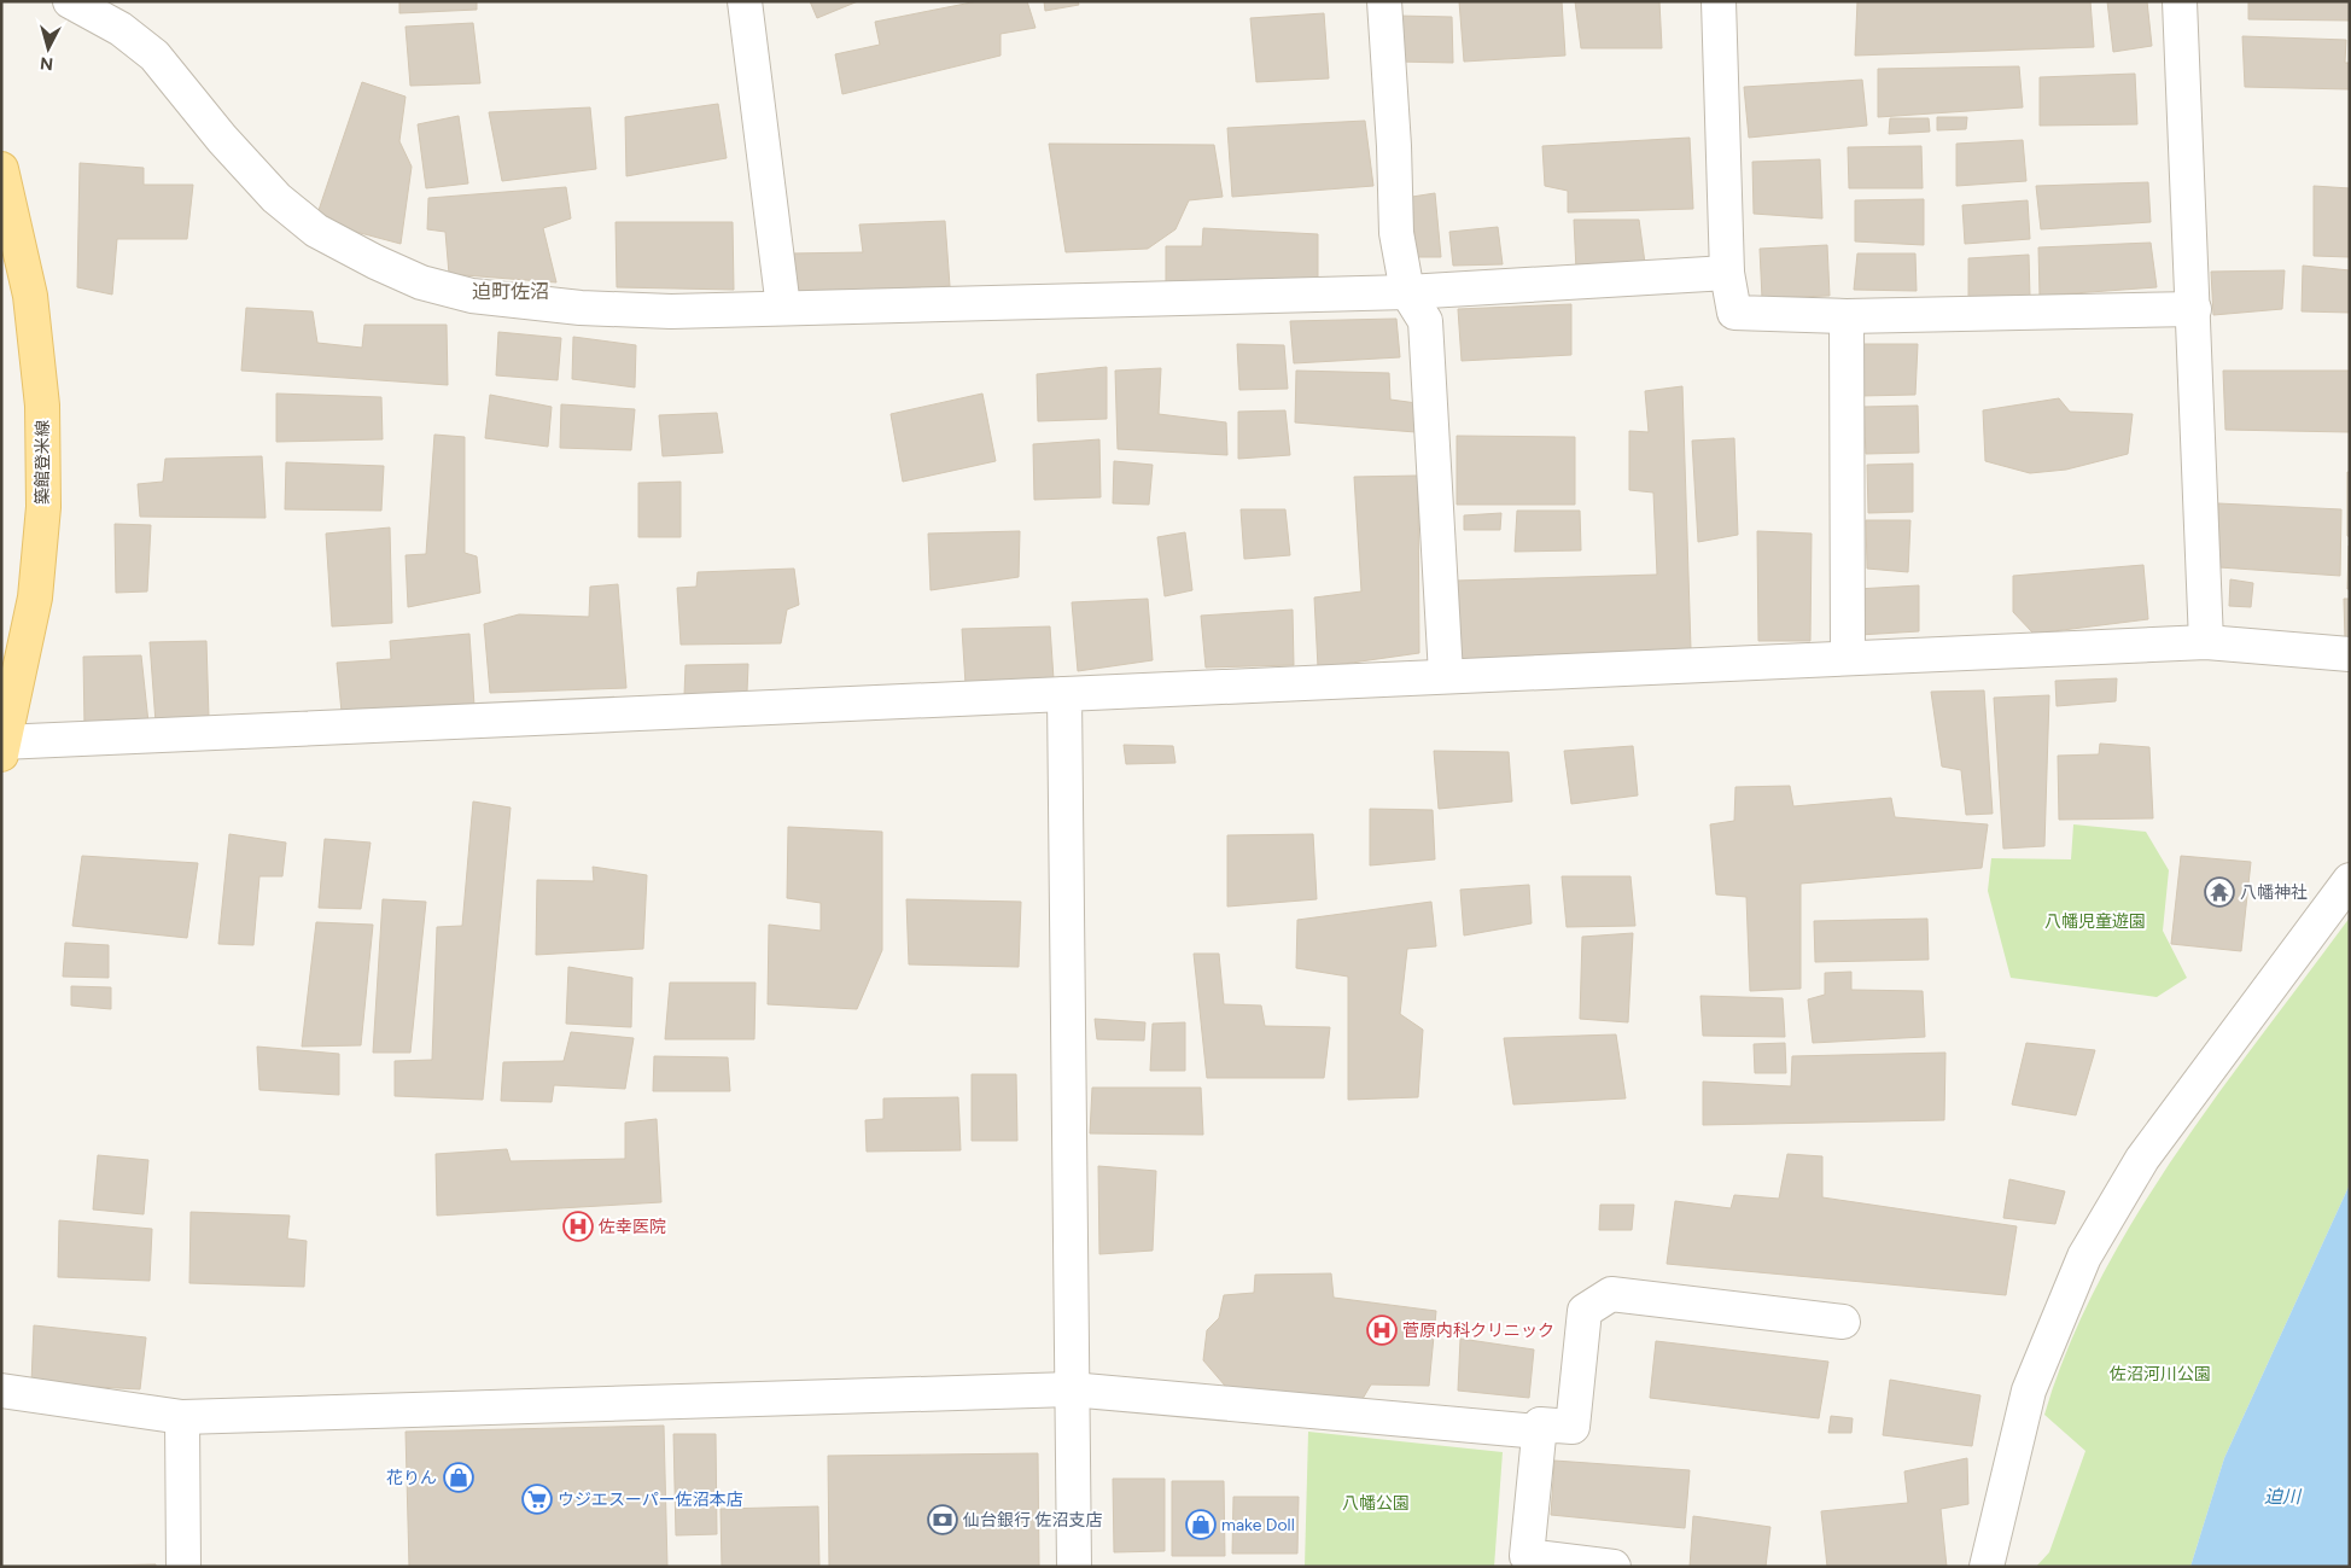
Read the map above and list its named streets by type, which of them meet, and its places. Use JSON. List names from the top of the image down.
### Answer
{
  "streets": {
    "main road": ["築館登米線"]
  },
  "districts": ["迫町佐沼"],
  "water": ["迫川"],
  "parks": ["八幡児童遊園", "佐沼河川公園", "八幡公園"],
  "places": {
    "temple": ["八幡神社"],
    "hospital": ["佐幸医院", "菅原内科クリニック"],
    "shop": ["花りん", "make Doll"],
    "supermarket": ["ウジエスーパー佐沼本店"],
    "bank": ["仙台銀行 佐沼支店"]
  },
  "north": "bottom"
}
